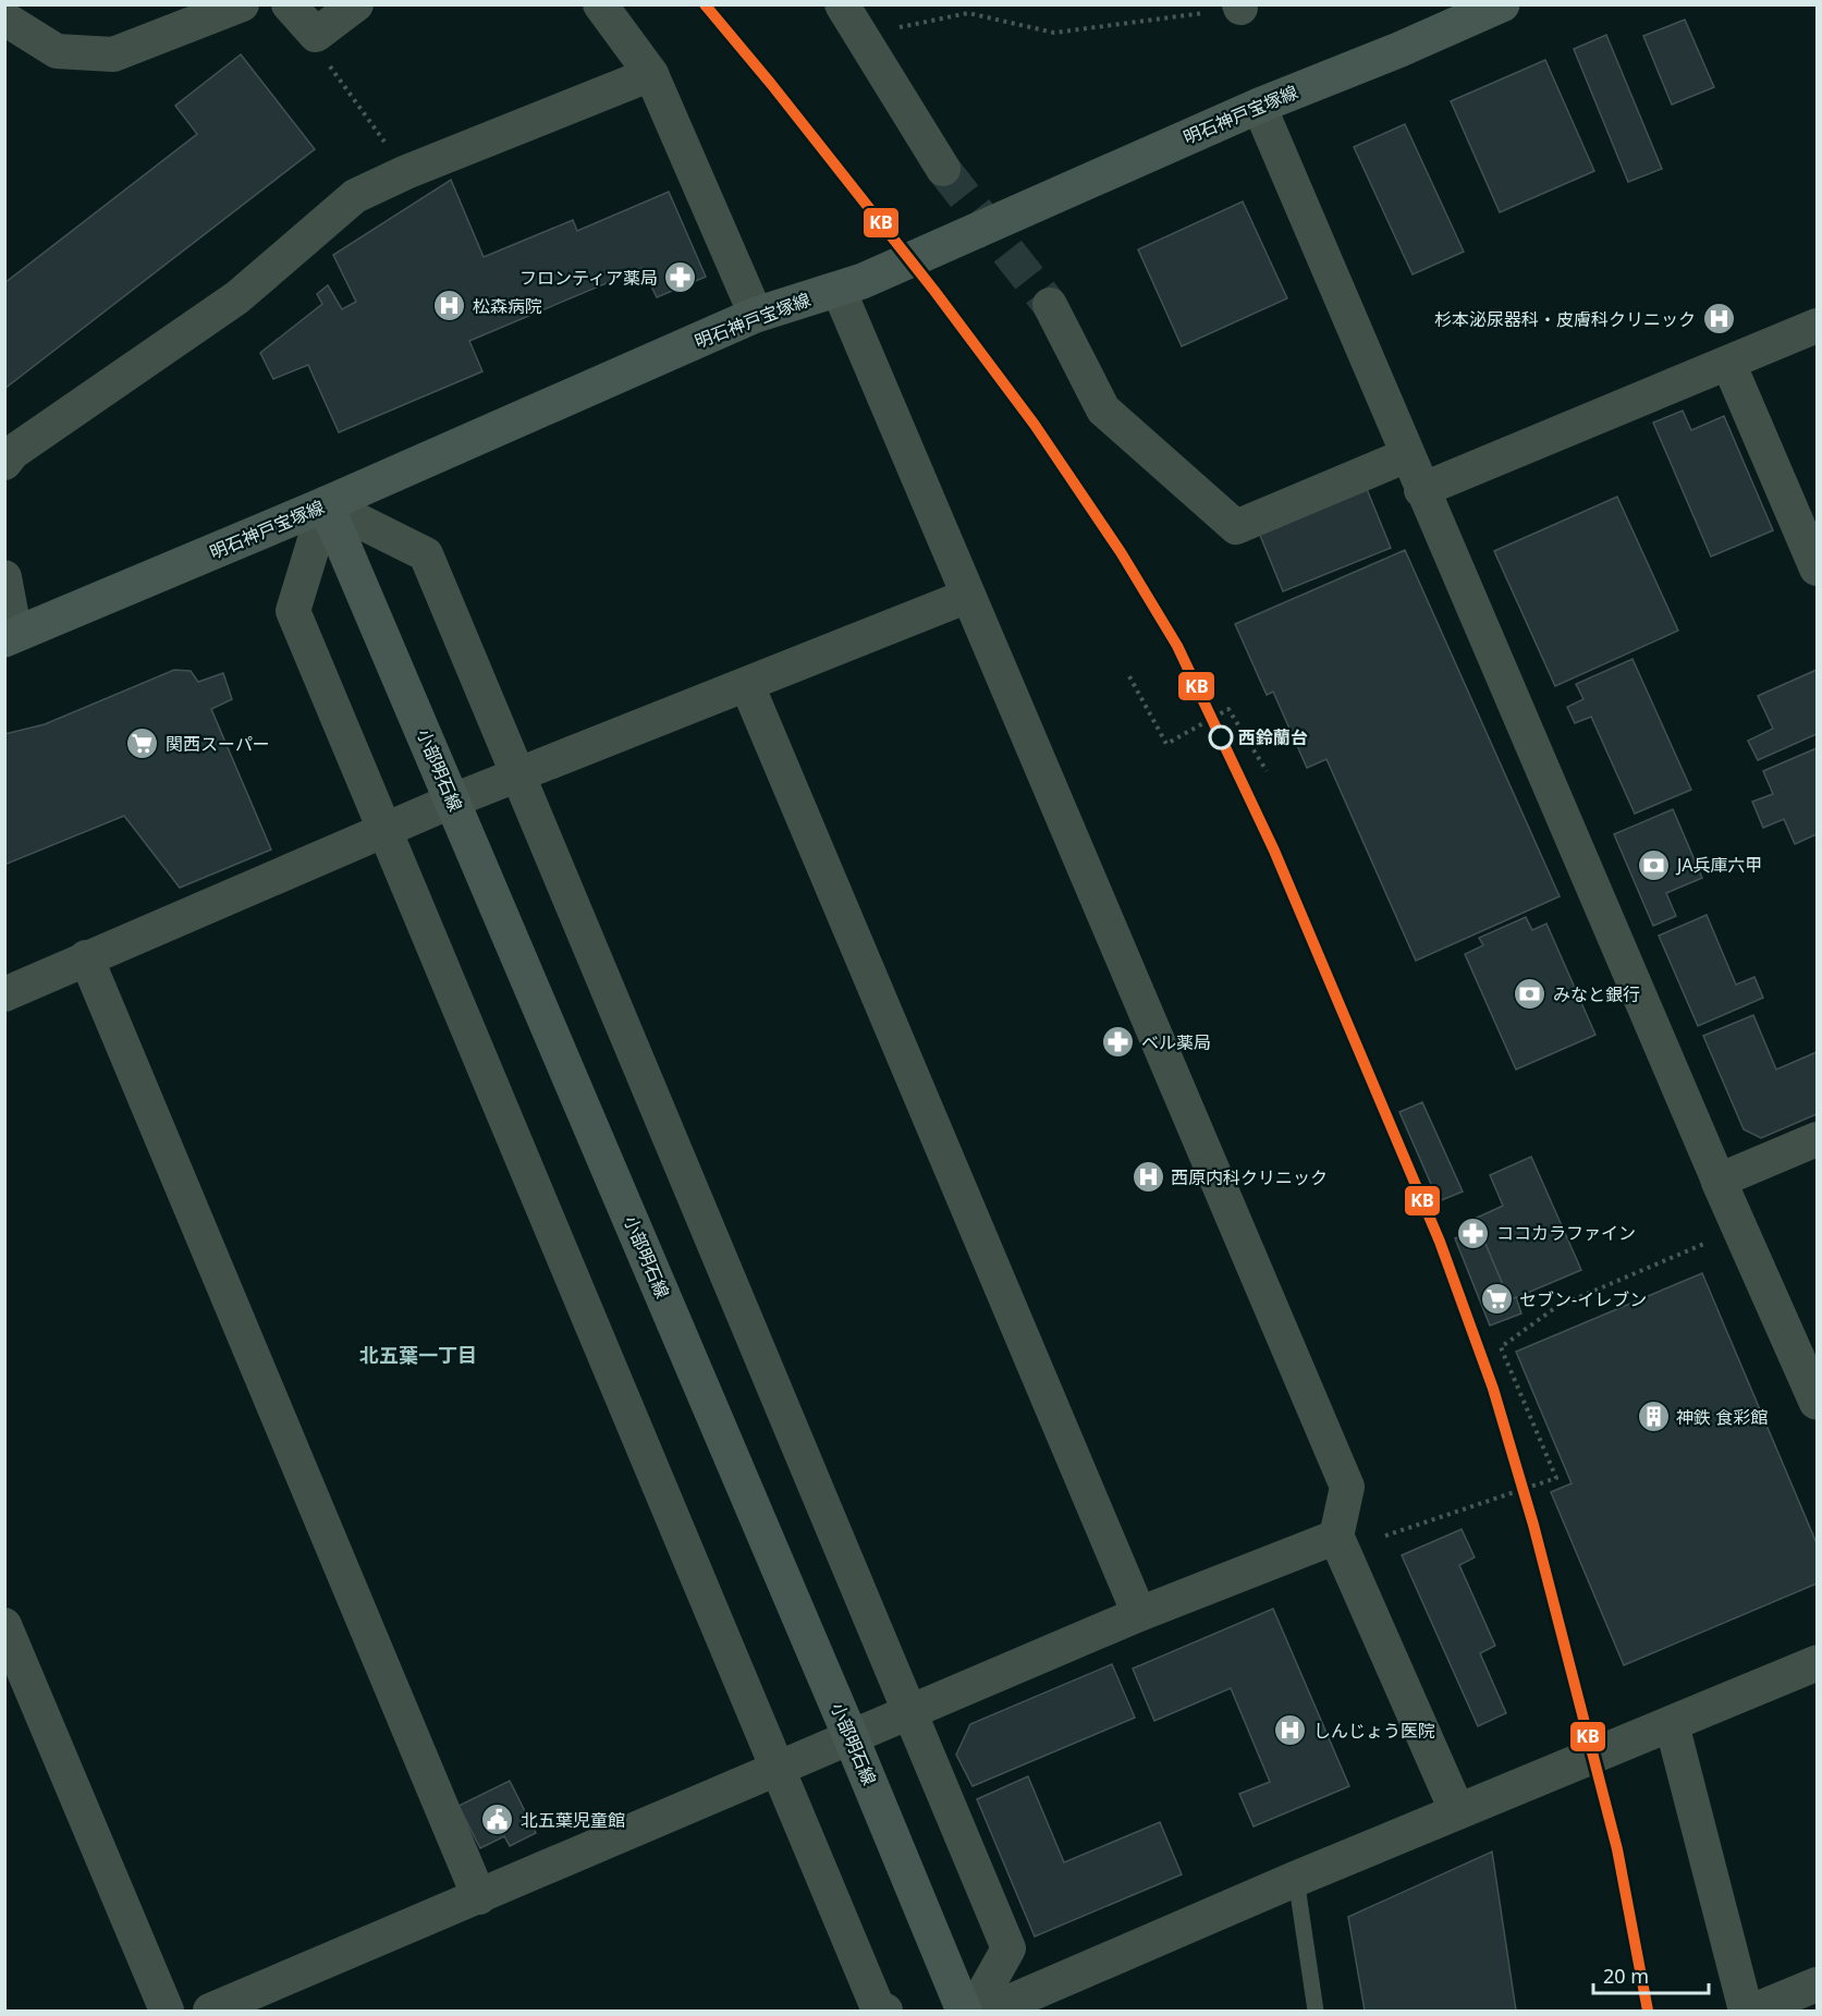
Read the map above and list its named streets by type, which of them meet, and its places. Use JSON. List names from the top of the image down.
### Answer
{
  "streets": {
    "main road": ["明石神戸宝塚線", "小部明石線"]
  },
  "crossings": [
    ["明石神戸宝塚線", "小部明石線"]
  ],
  "districts": ["北五葉一丁目"],
  "places": {
    "pharmacy": ["フロンティア薬局", "ベル薬局", "ココカラファイン"],
    "hospital": [
      "松森病院",
      "杉本泌尿器科・皮膚科クリニック",
      "西原内科クリニック",
      "しんじょう医院"
    ],
    "other": ["西鈴蘭台"],
    "supermarket": ["関西スーパー", "セブン-イレブン"],
    "bank": ["JA兵庫六甲", "みなと銀行"],
    "building": ["神鉄 食彩館"],
    "public building": ["北五葉児童館"]
  },
  "lines": ["transit line KB"],
  "scale_bar": "20 m"
}
